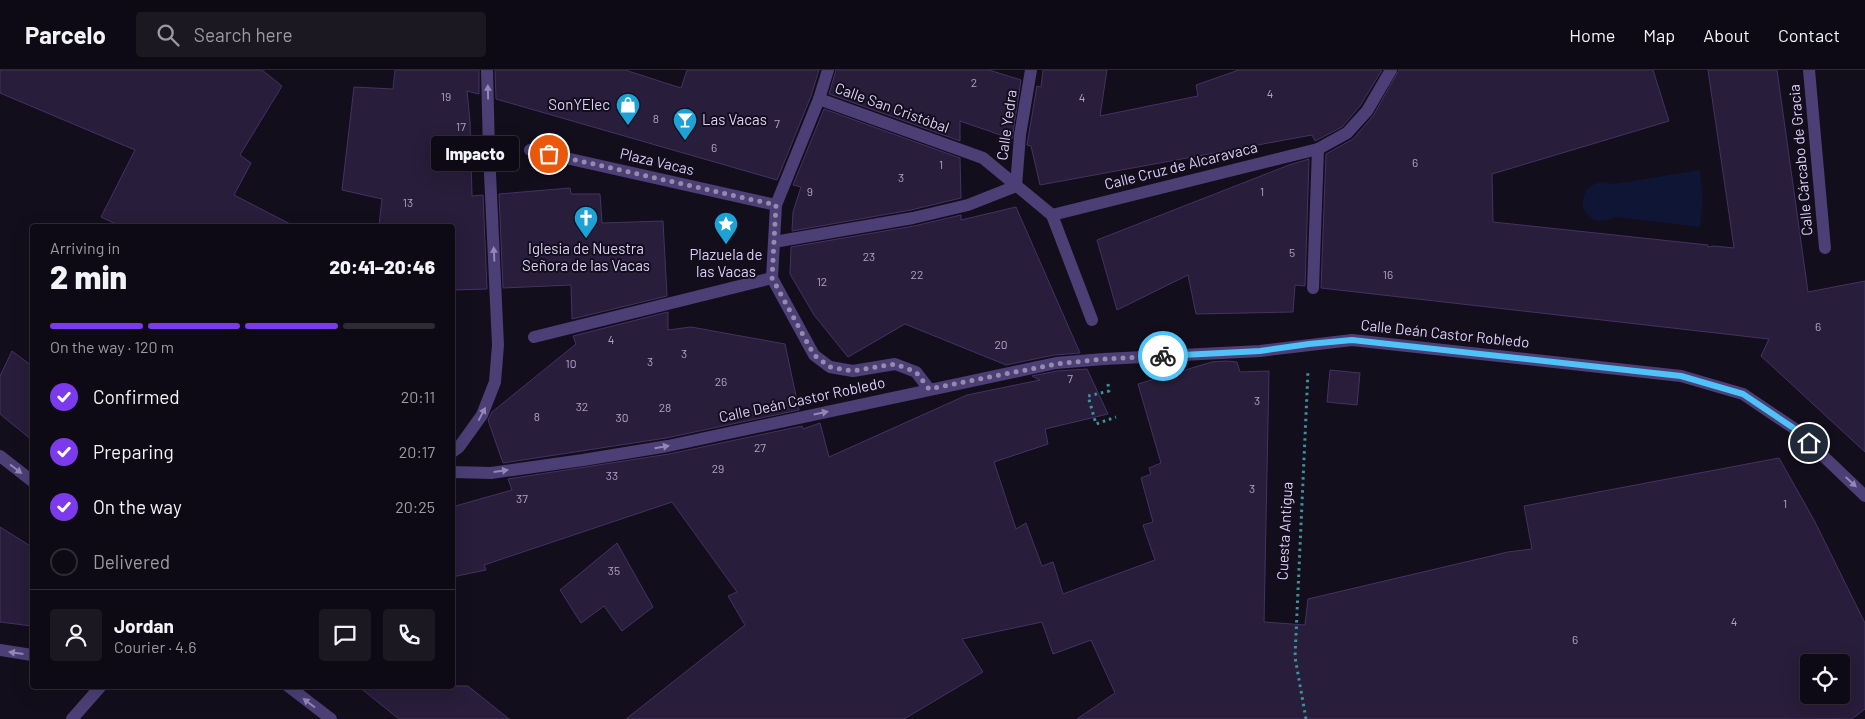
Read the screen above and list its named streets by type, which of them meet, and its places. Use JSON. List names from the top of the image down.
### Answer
{
  "streets": {
    "street": [
      "Calle San Cristóbal",
      "Calle Yedra",
      "Calle Cárcabo de Gracia",
      "Plaza Vacas",
      "Calle Cruz de Alcaravaca",
      "Calle Deán Castor Robledo"
    ],
    "path": ["Cuesta Antigua"]
  },
  "crossings": [
    ["Calle San Cristóbal", "Calle Yedra"],
    ["Calle Deán Castor Robledo", "Cuesta Antigua"]
  ],
  "one_way": ["Calle Deán Castor Robledo"],
  "places": {
    "shop": ["SonYElec"],
    "bar": ["Las Vacas"],
    "other": ["Impacto"],
    "church": ["Iglesia de Nuestra Señora de las Vacas"],
    "place": ["Plazuela de las Vacas"]
  },
  "house_numbers": [
    "2",
    "4",
    "19",
    "4",
    "8",
    "7",
    "17",
    "6",
    "6",
    "1",
    "3",
    "9",
    "1",
    "13",
    "5",
    "23",
    "22",
    "16",
    "12",
    "6",
    "4",
    "20",
    "3",
    "3",
    "10",
    "7",
    "26",
    "3",
    "32",
    "28",
    "8",
    "30",
    "27",
    "29",
    "33",
    "3",
    "37",
    "1",
    "35",
    "4",
    "6"
  ],
  "page": {
    "header": "Parcelo",
    "search": "Search here",
    "nav": [
      "Home",
      "Map",
      "About",
      "Contact"
    ],
    "bubble": "Impacto",
    "heading": ["2 min", "Arriving in", "20:41–20:46"],
    "panel": ["Jordan", "Courier · 4.6"],
    "bar": "On the way · 120 m",
    "list": [
      ["Confirmed", "20:11"],
      ["Preparing", "20:17"],
      ["On the way", "20:25"],
      "Delivered"
    ]
  }
}
